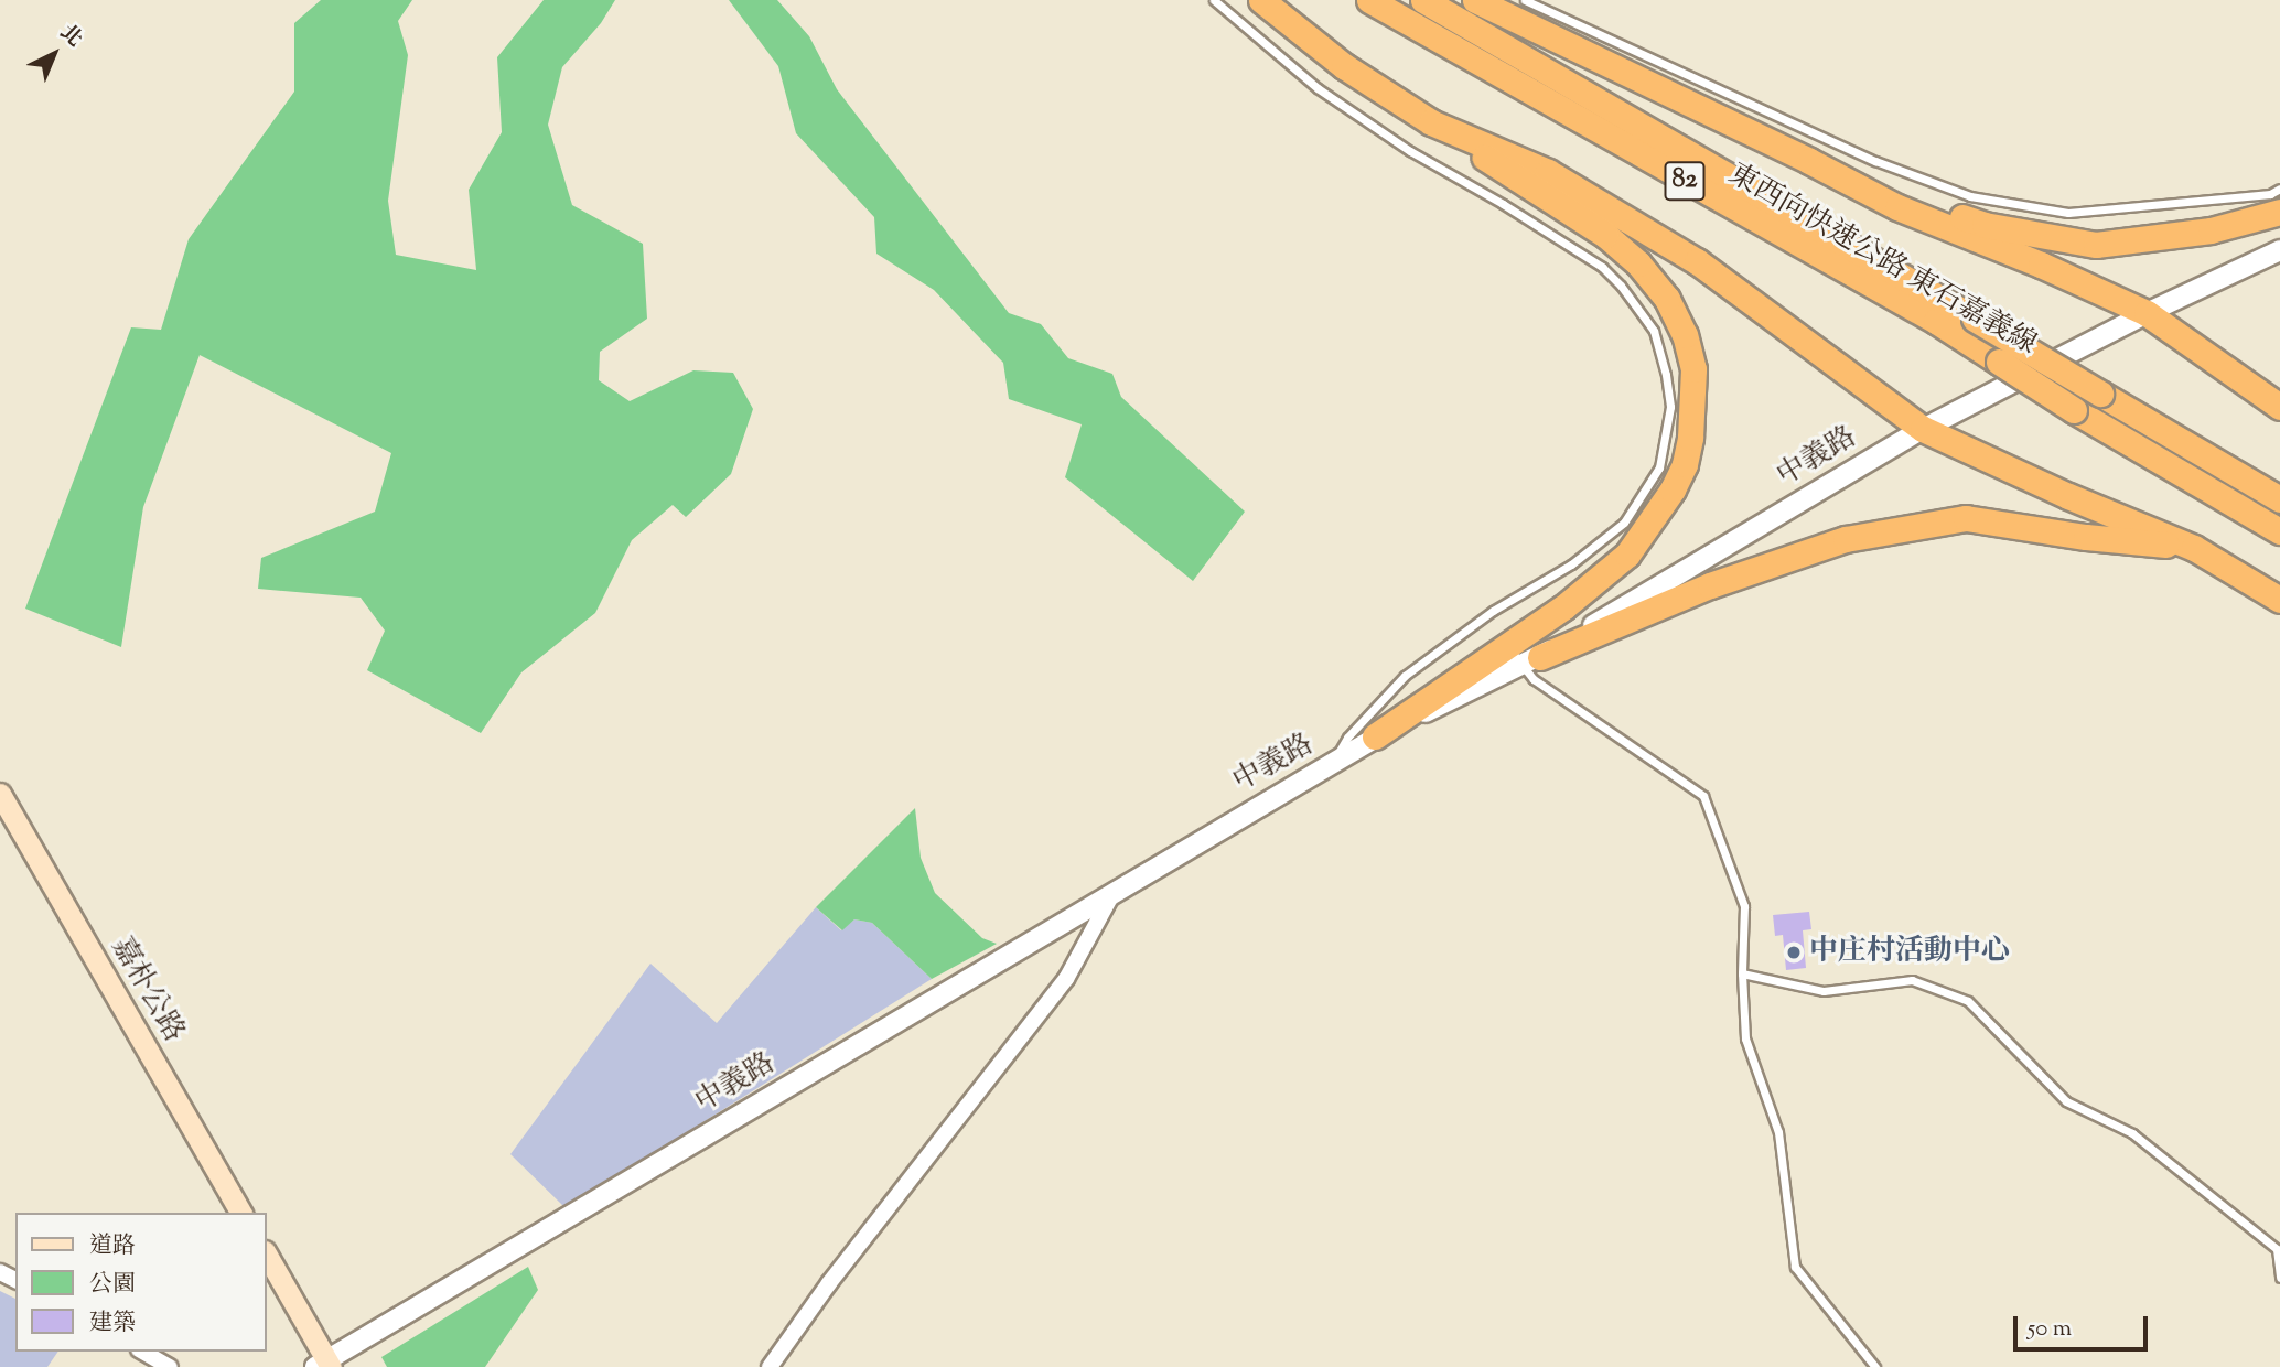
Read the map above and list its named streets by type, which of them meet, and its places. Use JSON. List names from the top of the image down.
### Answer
{
  "streets": {
    "highway": ["82", "東西向快速公路 東石嘉義線"],
    "main road": ["嘉朴公路"],
    "street": ["中義路"]
  },
  "places": ["中庄村活動中心"],
  "legend": ["道路", "公園", "建築"],
  "scale_bar": "50 m",
  "north": "top right"
}
